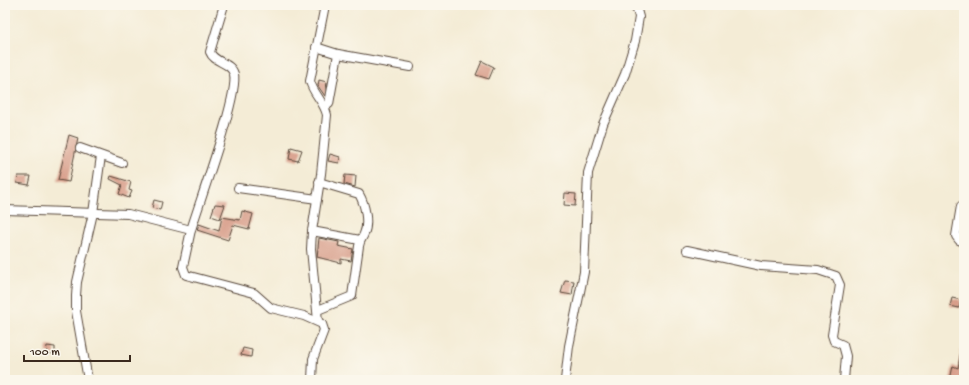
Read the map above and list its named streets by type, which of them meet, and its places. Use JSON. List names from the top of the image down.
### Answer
{
  "scale_bar": "100 m"
}
